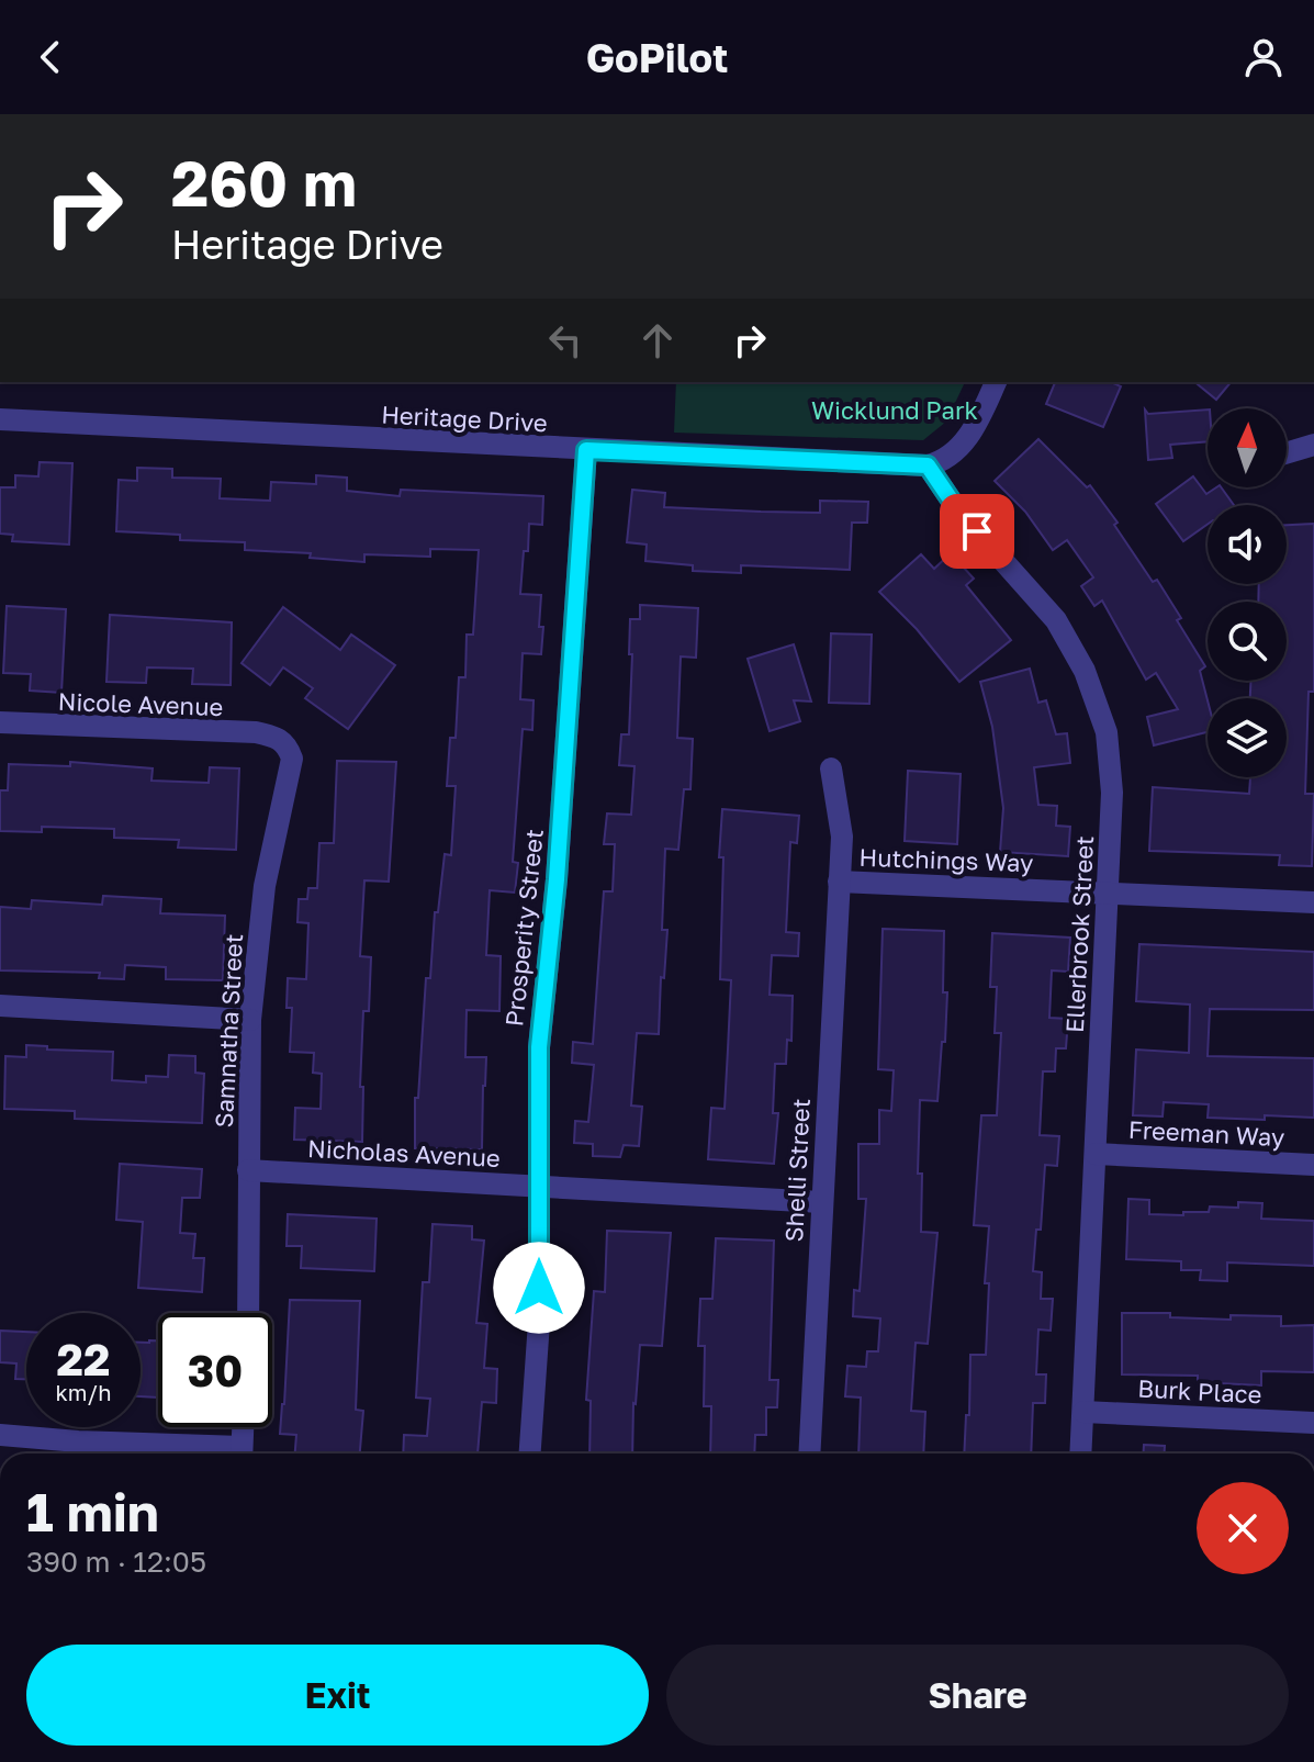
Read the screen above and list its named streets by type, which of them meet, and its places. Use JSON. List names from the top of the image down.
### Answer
{
  "streets": {
    "street": [
      "Heritage Drive",
      "Nicole Avenue",
      "Hutchings Way",
      "Prosperity Street",
      "Ellerbrook Street",
      "Samnatha Street",
      "Freeman Way",
      "Nicholas Avenue",
      "Shelli Street",
      "Burk Place"
    ]
  },
  "crossings": [
    ["Heritage Drive", "Prosperity Street"],
    ["Heritage Drive", "Ellerbrook Street"],
    ["Nicole Avenue", "Samnatha Street"],
    ["Hutchings Way", "Ellerbrook Street"],
    ["Hutchings Way", "Shelli Street"],
    ["Prosperity Street", "Nicholas Avenue"],
    ["Ellerbrook Street", "Freeman Way"],
    ["Ellerbrook Street", "Burk Place"],
    ["Samnatha Street", "Nicholas Avenue"],
    ["Nicholas Avenue", "Shelli Street"]
  ],
  "parks": ["Wicklund Park"],
  "north": "top",
  "page": {
    "header": "GoPilot",
    "turn": ["260 m", "Heritage Drive"],
    "speed": "22 km/h",
    "limit": "30",
    "heading": ["1 min", "390 m · 12:05"],
    "buttons": ["Exit", "Share"]
  }
}
